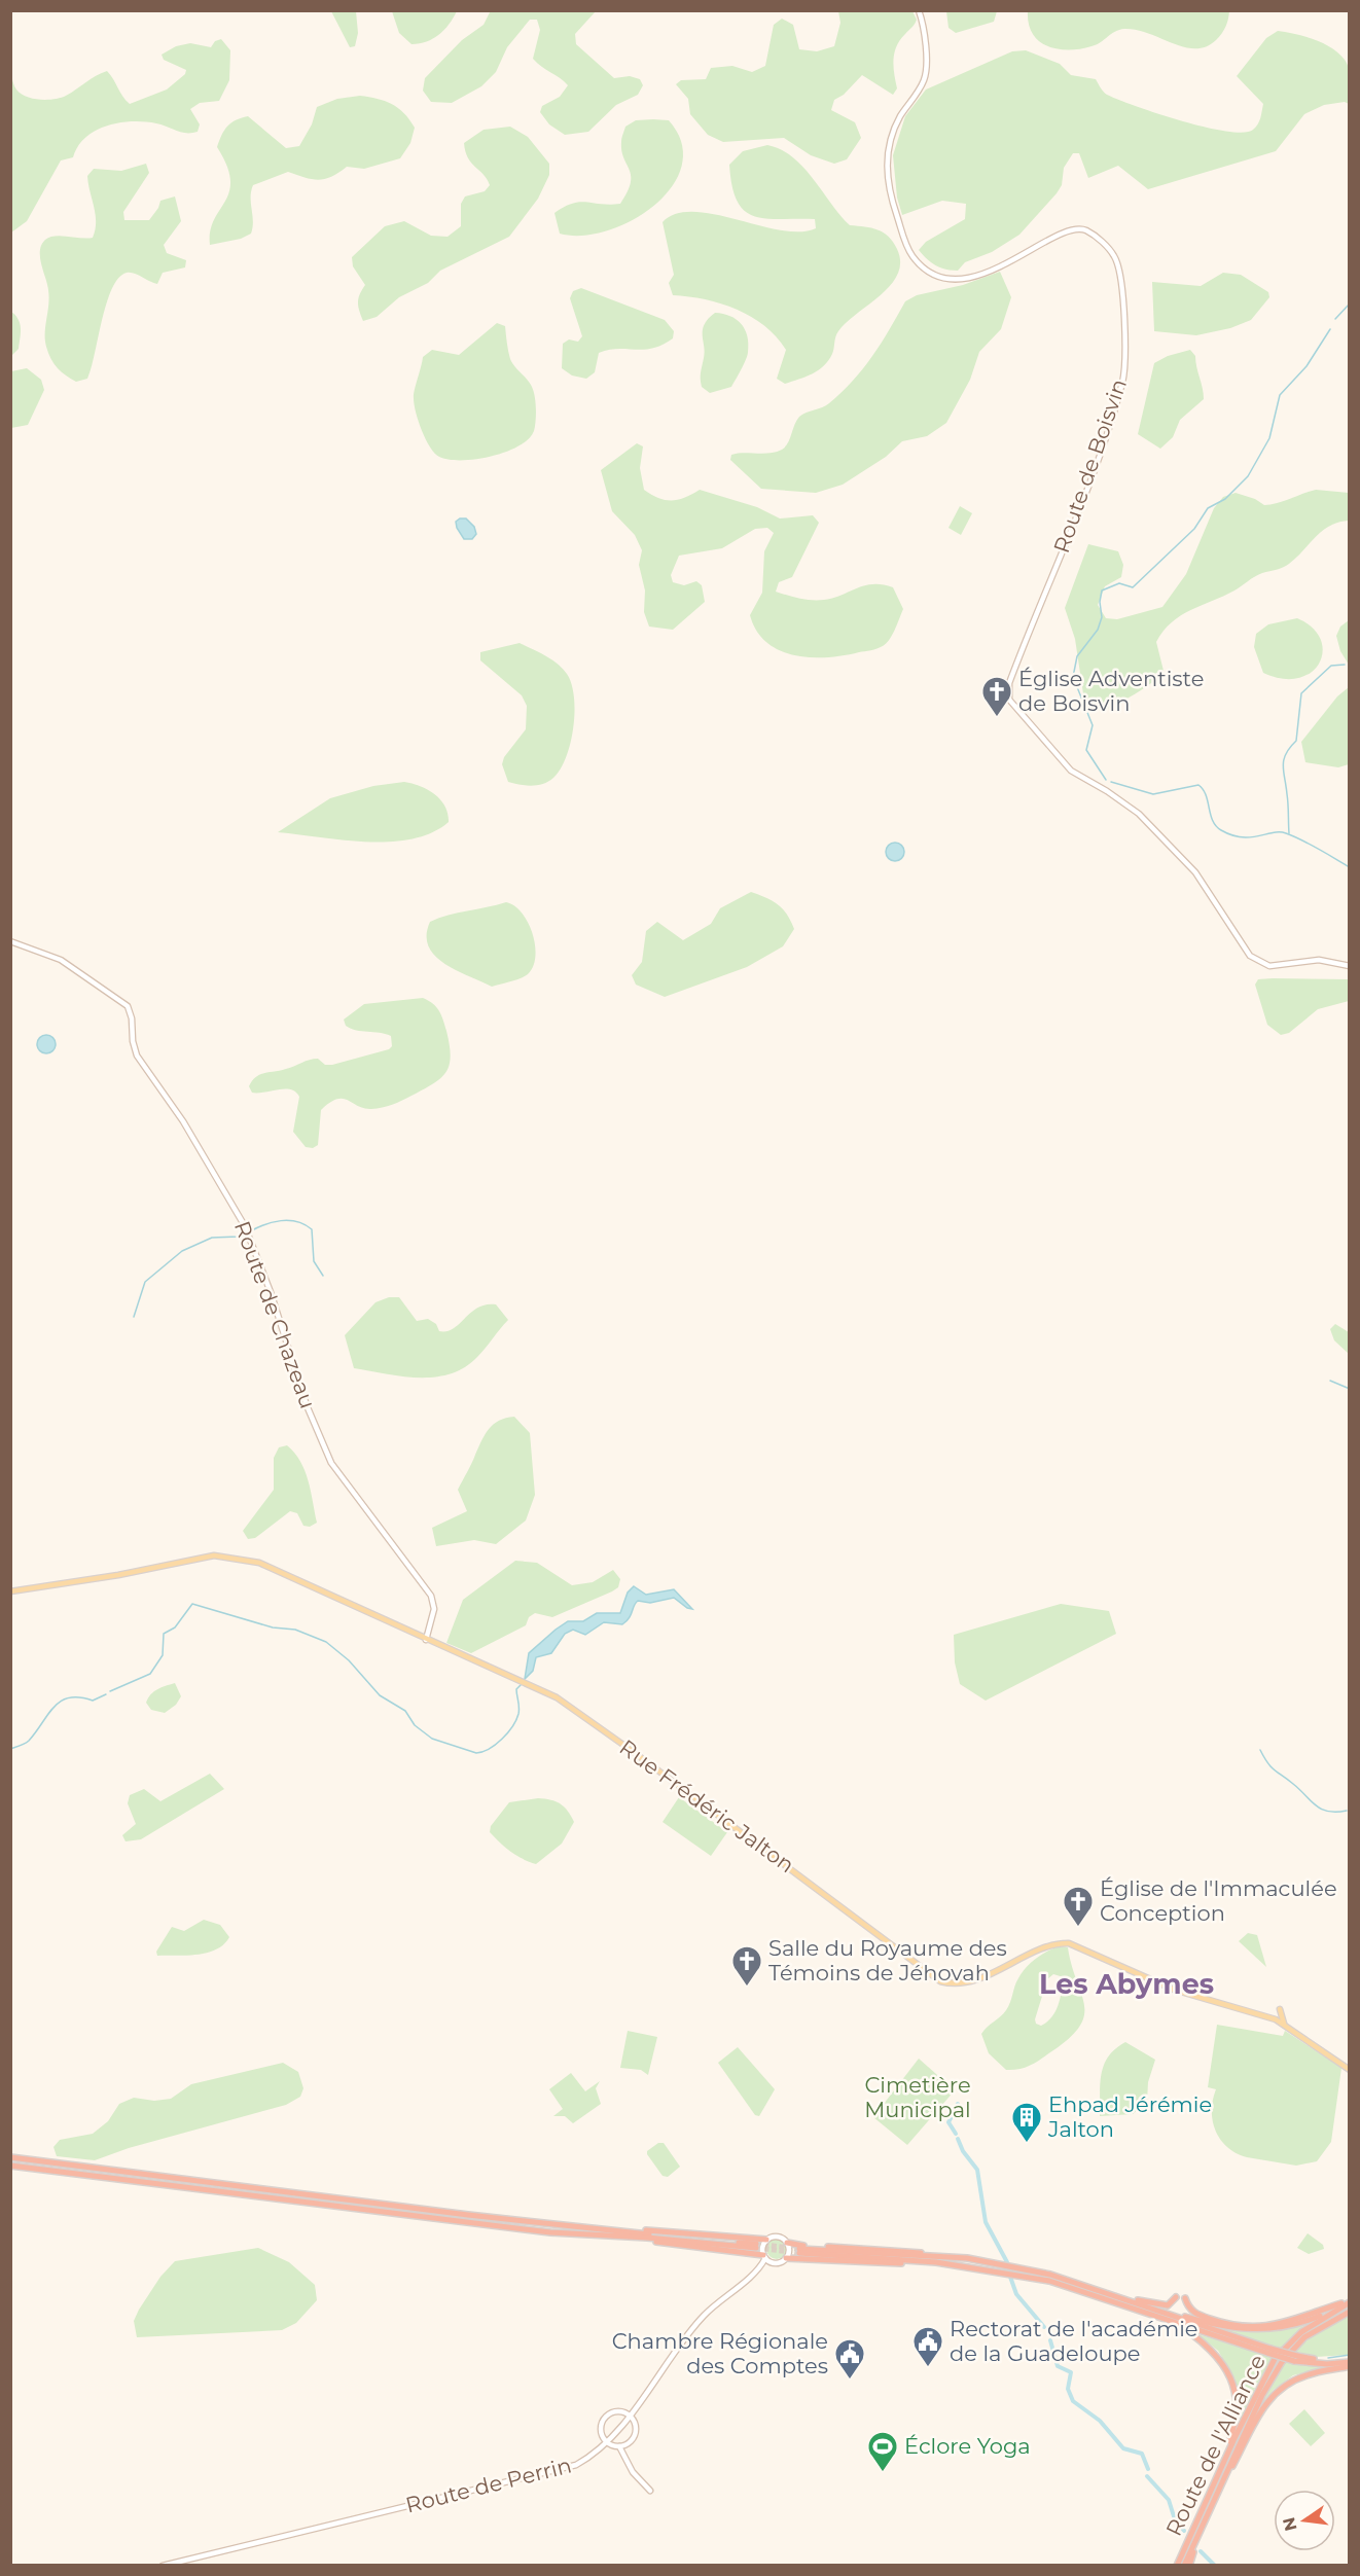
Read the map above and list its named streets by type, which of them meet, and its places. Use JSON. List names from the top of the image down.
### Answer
{
  "streets": {
    "highway": ["Route de l'Alliance"],
    "main road": [
      "Route de Boisvin",
      "Route de Chazeau",
      "Rue Frédéric Jalton",
      "Route de Perrin"
    ]
  },
  "crossings": [
    ["Route de Chazeau", "Rue Frédéric Jalton"]
  ],
  "districts": ["Les Abymes"],
  "parks": ["Cimetière Municipal"],
  "places": {
    "church": ["Église Adventiste de Boisvin", "Église de l'Immaculée Conception", "Salle du Royaume des Témoins de Jéhovah"],
    "building": ["Ehpad Jérémie Jalton"],
    "public building": ["Rectorat de l'académie de la Guadeloupe", "Chambre Régionale des Comptes"],
    "sports": ["Éclore Yoga"]
  },
  "north": "left"
}
